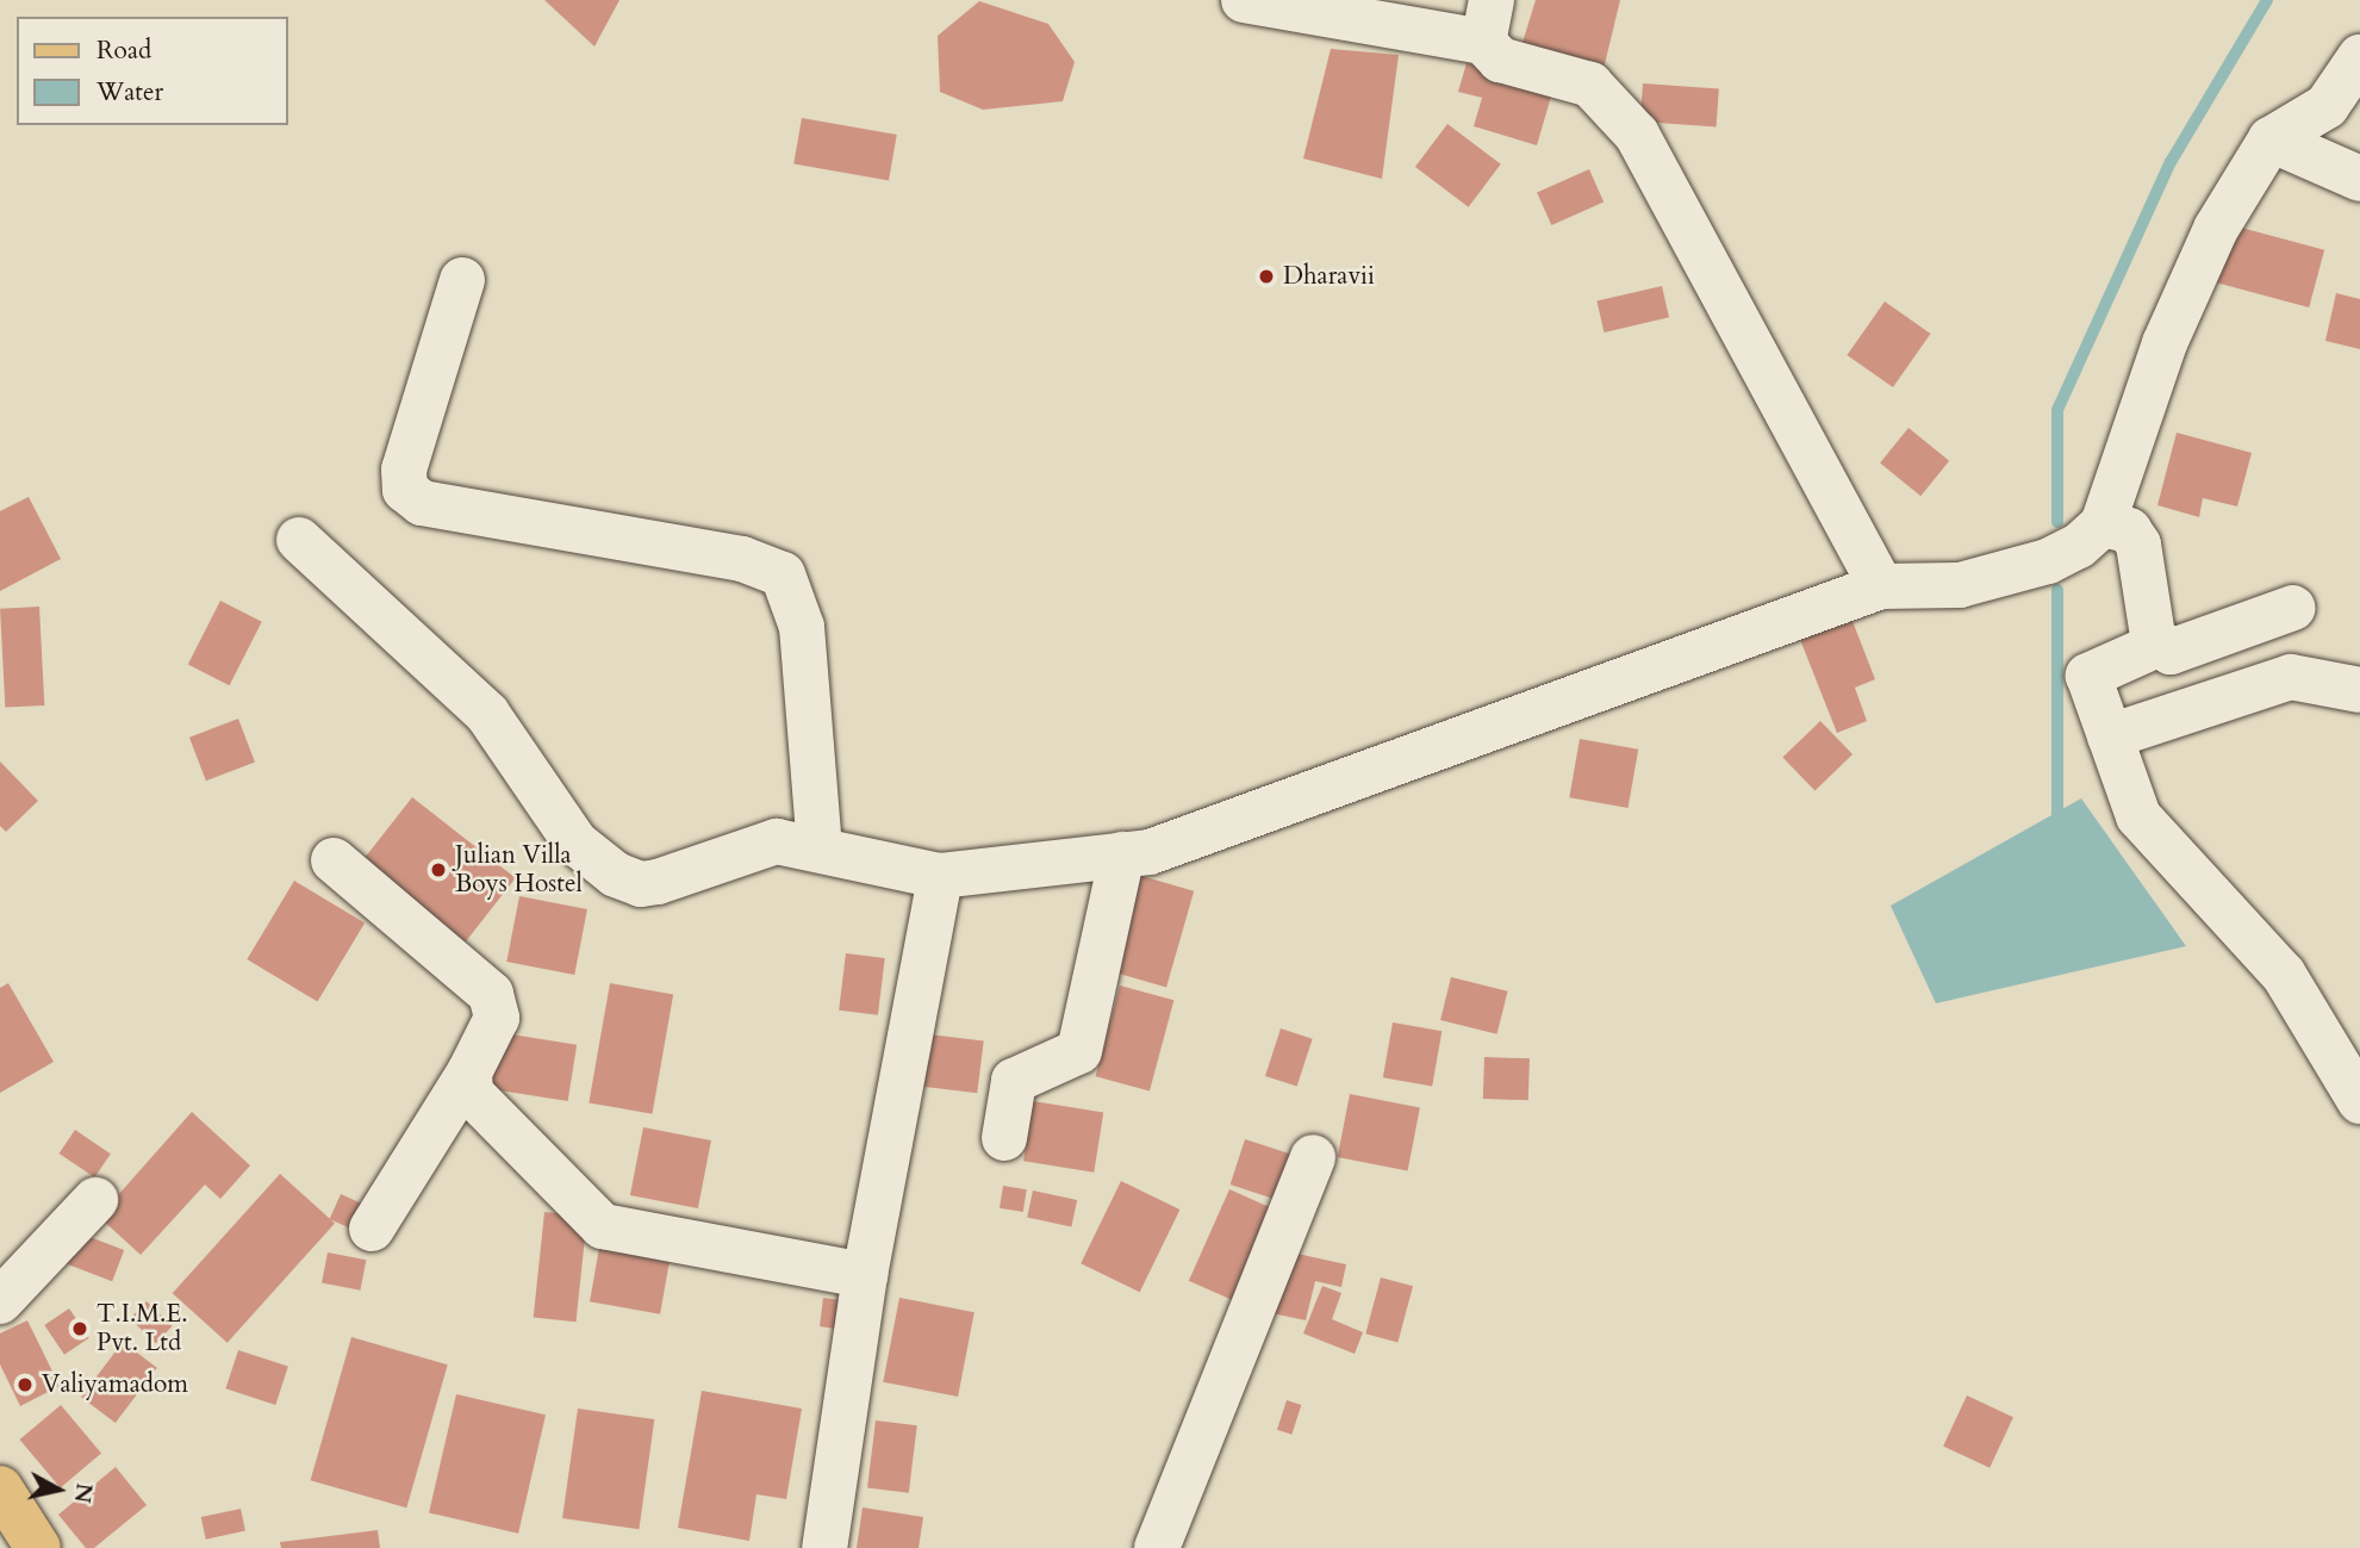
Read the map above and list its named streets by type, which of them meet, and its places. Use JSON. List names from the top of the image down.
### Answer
{
  "places": [
    "Dharavii",
    "Julian Villa Boys Hostel",
    "T.I.M.E. Pvt. Ltd",
    "Valiyamadom"
  ],
  "legend": ["Road", "Water"],
  "north": "right"
}
